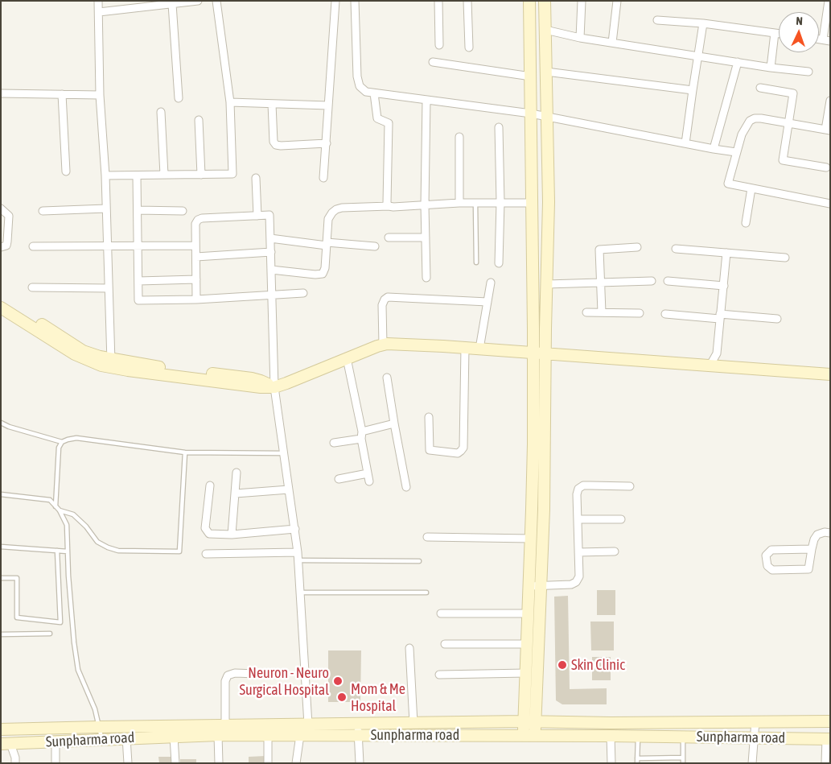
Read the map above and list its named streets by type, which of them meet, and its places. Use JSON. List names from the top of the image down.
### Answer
{
  "streets": {
    "street": ["Sunpharma road"]
  },
  "places": ["Skin Clinic", "Neuron - Neuro Surgical Hospital", "Mom & Me Hospital"],
  "north": "top"
}
